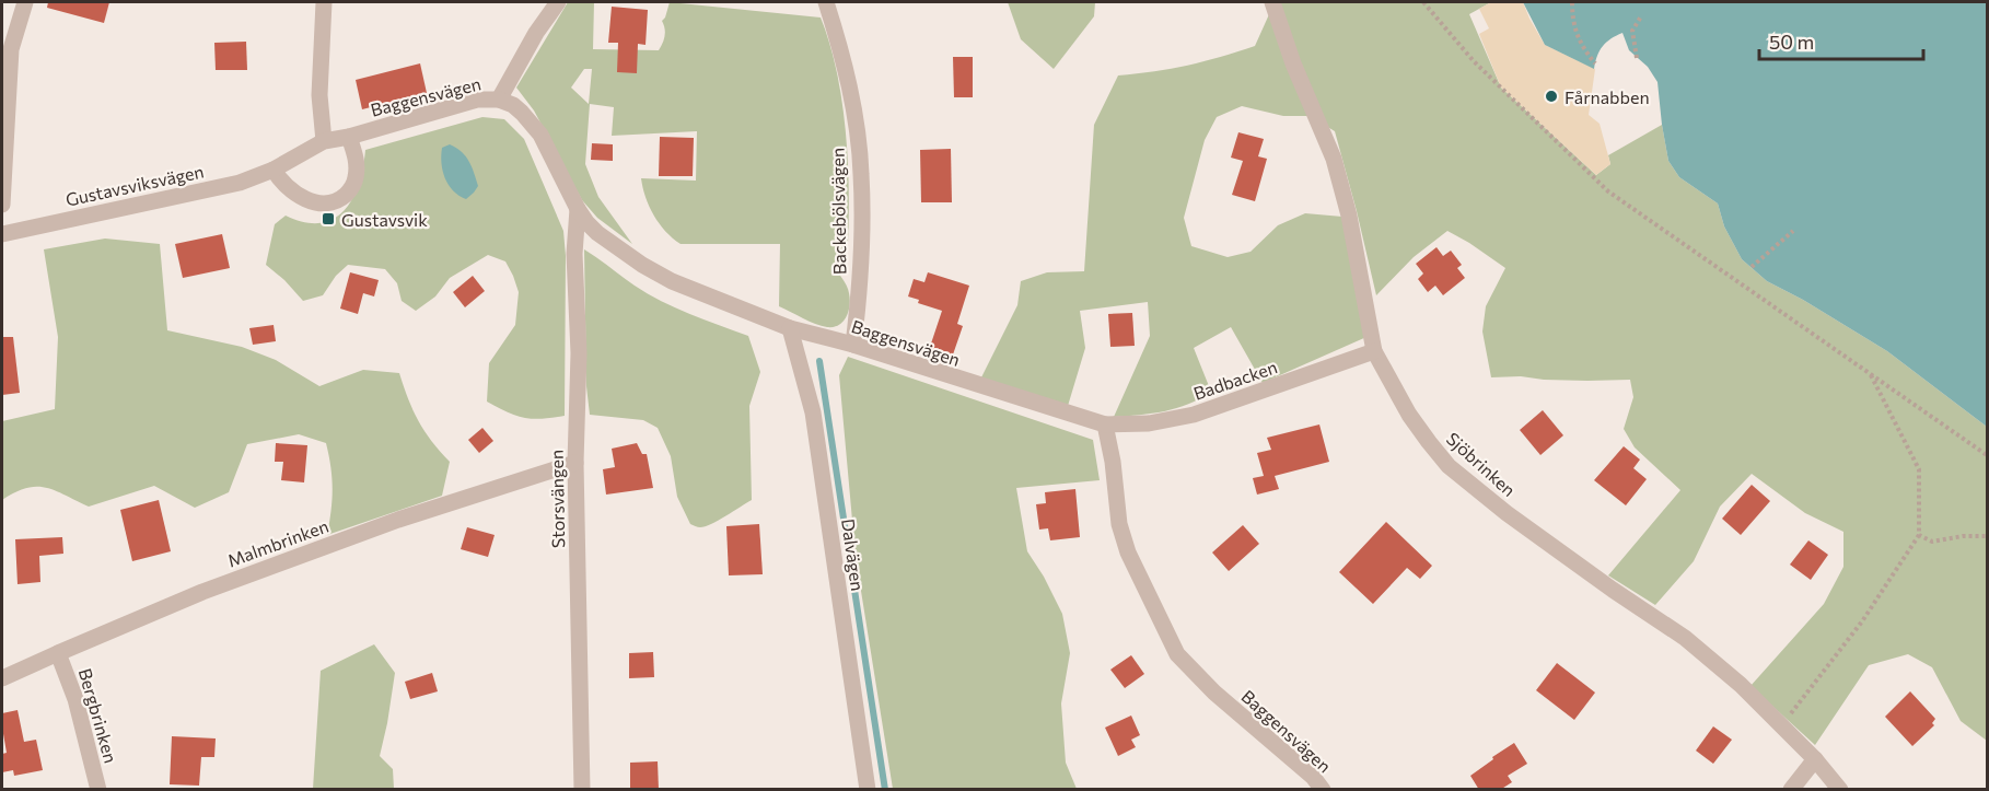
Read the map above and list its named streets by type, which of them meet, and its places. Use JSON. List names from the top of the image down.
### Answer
{
  "streets": {
    "street": [
      "Baggensvägen",
      "Gustavsviksvägen",
      "Backebölsvägen",
      "Badbacken",
      "Sjöbrinken",
      "Storsvängen",
      "Malmbrinken",
      "Dalvägen",
      "Bergbrinken"
    ]
  },
  "crossings": [
    ["Baggensvägen", "Gustavsviksvägen"],
    ["Baggensvägen", "Backebölsvägen"],
    ["Baggensvägen", "Badbacken"],
    ["Baggensvägen", "Storsvängen"],
    ["Baggensvägen", "Dalvägen"],
    ["Badbacken", "Sjöbrinken"],
    ["Storsvängen", "Malmbrinken"],
    ["Malmbrinken", "Bergbrinken"]
  ],
  "places": {
    "other": ["Fårnabben"],
    "transit": ["Gustavsvik"]
  },
  "scale_bar": "50 m"
}
